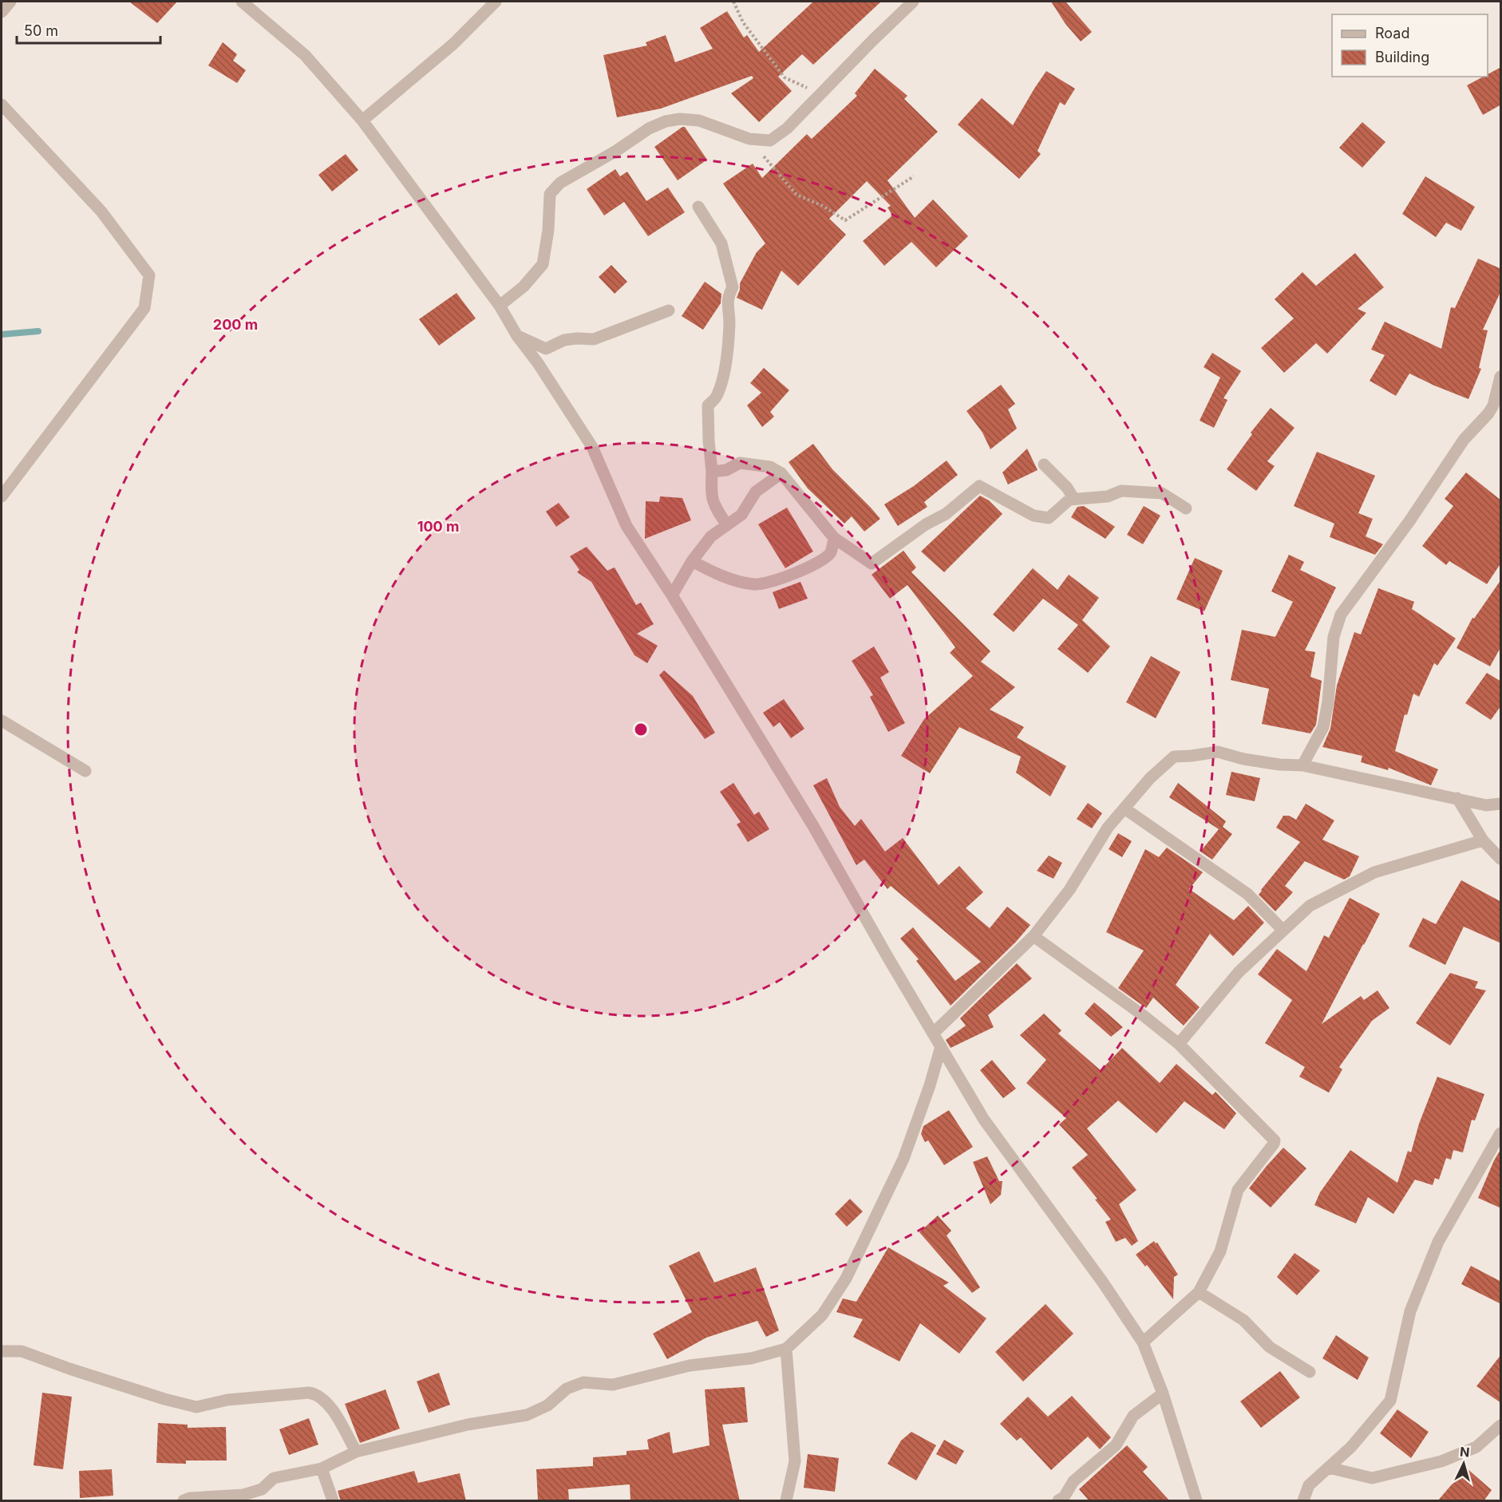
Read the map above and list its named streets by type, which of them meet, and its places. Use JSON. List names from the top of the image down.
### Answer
{
  "legend": ["Road", "Building"],
  "scale_bar": "50 m",
  "north": "top",
  "rings": ["200 m", "100 m"]
}
